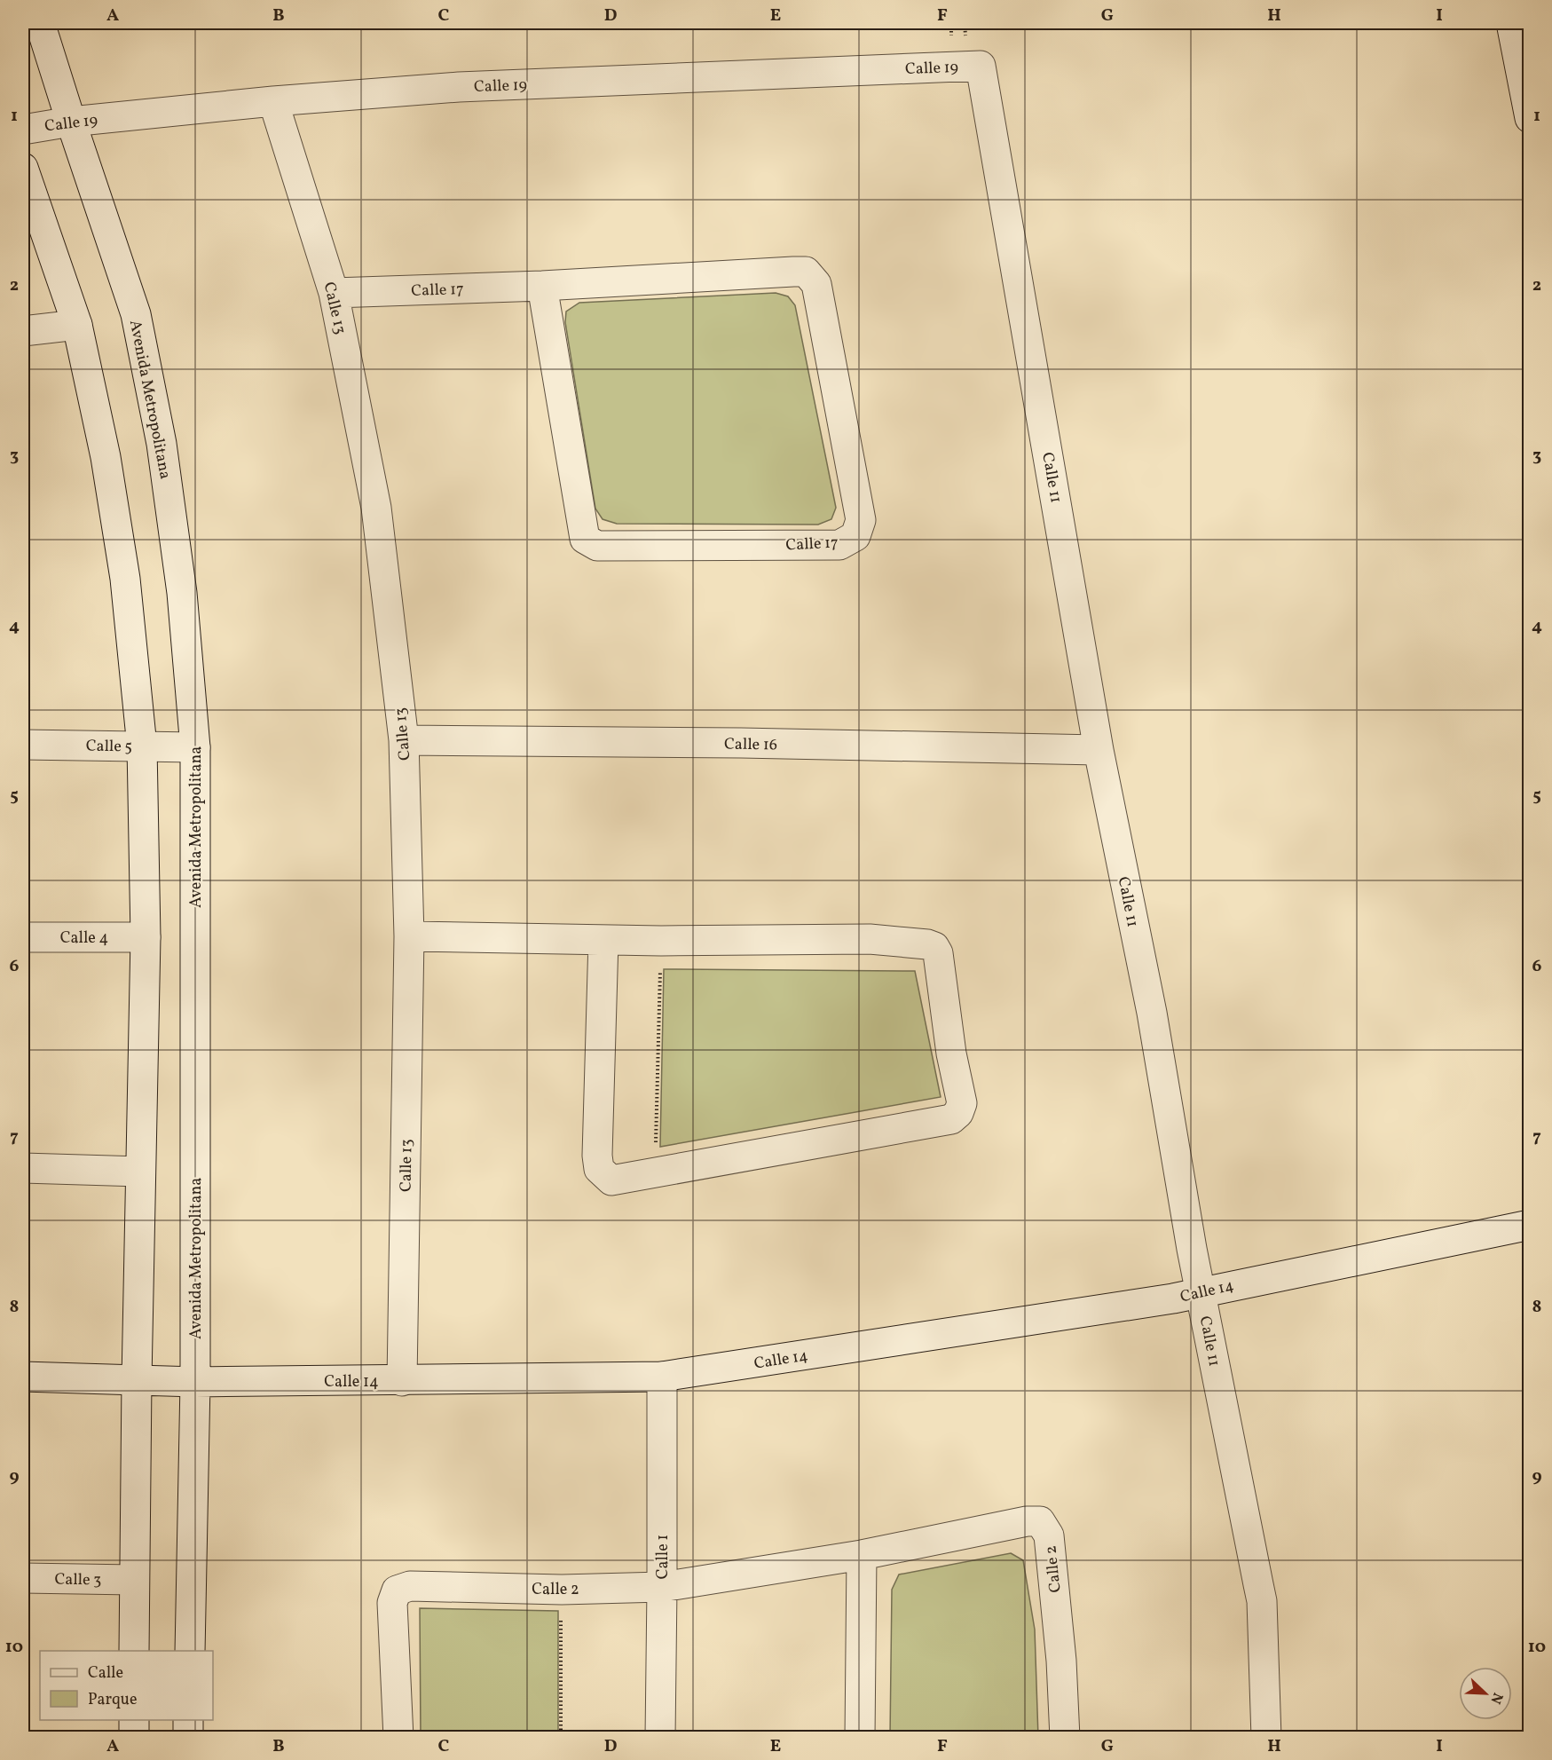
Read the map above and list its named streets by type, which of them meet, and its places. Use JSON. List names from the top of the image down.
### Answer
{
  "streets": {
    "street": [
      "Calle 19",
      "Calle 17",
      "Calle 13",
      "Avenida Metropolitana",
      "Calle 11",
      "Calle 16",
      "Calle 5",
      "Calle 4",
      "Calle 14",
      "Calle 1",
      "Calle 2",
      "Calle 3"
    ]
  },
  "crossings": [
    ["Calle 19", "Calle 13"],
    ["Calle 19", "Avenida Metropolitana"],
    ["Calle 19", "Calle 11"],
    ["Calle 17", "Calle 13"],
    ["Calle 13", "Calle 16"],
    ["Calle 13", "Calle 14"],
    ["Avenida Metropolitana", "Calle 5"],
    ["Avenida Metropolitana", "Calle 14"],
    ["Calle 11", "Calle 16"],
    ["Calle 11", "Calle 14"],
    ["Calle 14", "Calle 1"],
    ["Calle 1", "Calle 2"]
  ],
  "legend": ["Calle", "Parque"],
  "north": "bottom right",
  "grid": {
    "columns": [
      "A",
      "B",
      "C",
      "D",
      "E",
      "F",
      "G",
      "H",
      "I"
    ],
    "rows": [
      "1",
      "2",
      "3",
      "4",
      "5",
      "6",
      "7",
      "8",
      "9",
      "10"
    ]
  }
}
